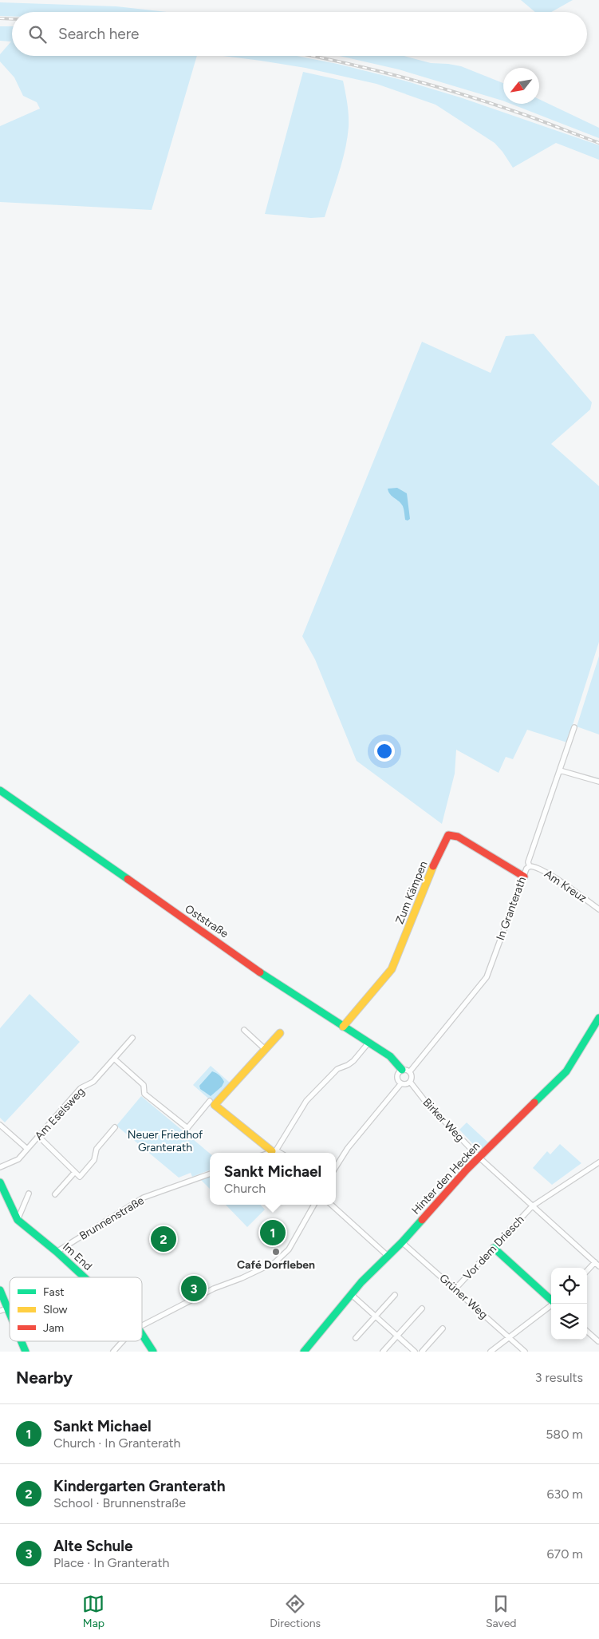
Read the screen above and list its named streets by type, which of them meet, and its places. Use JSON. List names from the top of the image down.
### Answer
{
  "streets": {
    "street": [
      "Am Kreuz",
      "Zum Kämpen",
      "In Granterath",
      "Oststraße",
      "Am Eselsweg",
      "Birker Weg",
      "Hinter den Hecken",
      "Brunnenstraße",
      "Vor dem Driesch",
      "Im End",
      "Grüner Weg"
    ]
  },
  "crossings": [
    ["Am Kreuz", "In Granterath"],
    ["Zum Kämpen", "In Granterath"],
    ["Zum Kämpen", "Oststraße"],
    ["In Granterath", "Oststraße"],
    ["In Granterath", "Birker Weg"],
    ["Oststraße", "Birker Weg"],
    ["Birker Weg", "Hinter den Hecken"],
    ["Birker Weg", "Vor dem Driesch"],
    ["Hinter den Hecken", "Grüner Weg"],
    ["Brunnenstraße", "Im End"],
    ["Vor dem Driesch", "Grüner Weg"]
  ],
  "parks": ["Neuer Friedhof Granterath"],
  "places": ["Café Dorfleben"],
  "legend": ["Fast", "Slow", "Jam"],
  "north": "bottom left",
  "page": {
    "search": "Search here",
    "popup": ["Sankt Michael", "Church"],
    "pins": ["1", "2", "3"],
    "heading": ["Nearby", "3 results"],
    "list": [
      {
        "mark": "1",
        "name": "Sankt Michael",
        "note": "Church · In Granterath",
        "value": "580 m"
      },
      {
        "mark": "2",
        "name": "Kindergarten Granterath",
        "note": "School · Brunnenstraße",
        "value": "630 m"
      },
      {
        "mark": "3",
        "name": "Alte Schule",
        "note": "Place · In Granterath",
        "value": "670 m"
      }
    ],
    "nav": ["Map", "Directions", "Saved"]
  }
}
